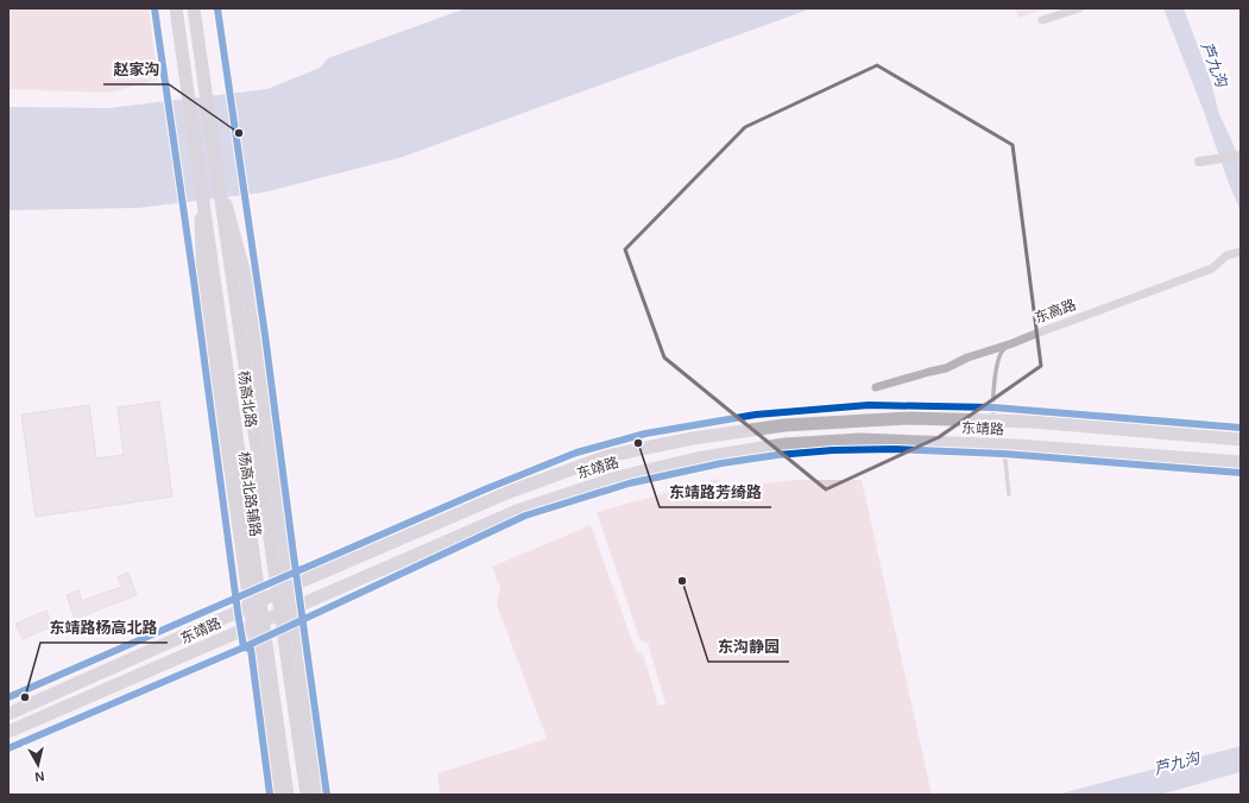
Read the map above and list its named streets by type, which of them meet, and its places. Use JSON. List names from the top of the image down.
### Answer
{
  "streets": {
    "highway": ["杨高北路"],
    "main road": ["东靖路", "杨高北路辅路"],
    "street": ["东高路"]
  },
  "crossings": [
    ["杨高北路", "杨高北路辅路"],
    ["东靖路", "杨高北路辅路"]
  ],
  "water": ["芦九沟"],
  "places": [
    "赵家沟",
    "东靖路芳绮路",
    "东沟静园",
    "东靖路杨高北路"
  ],
  "north": "bottom"
}
